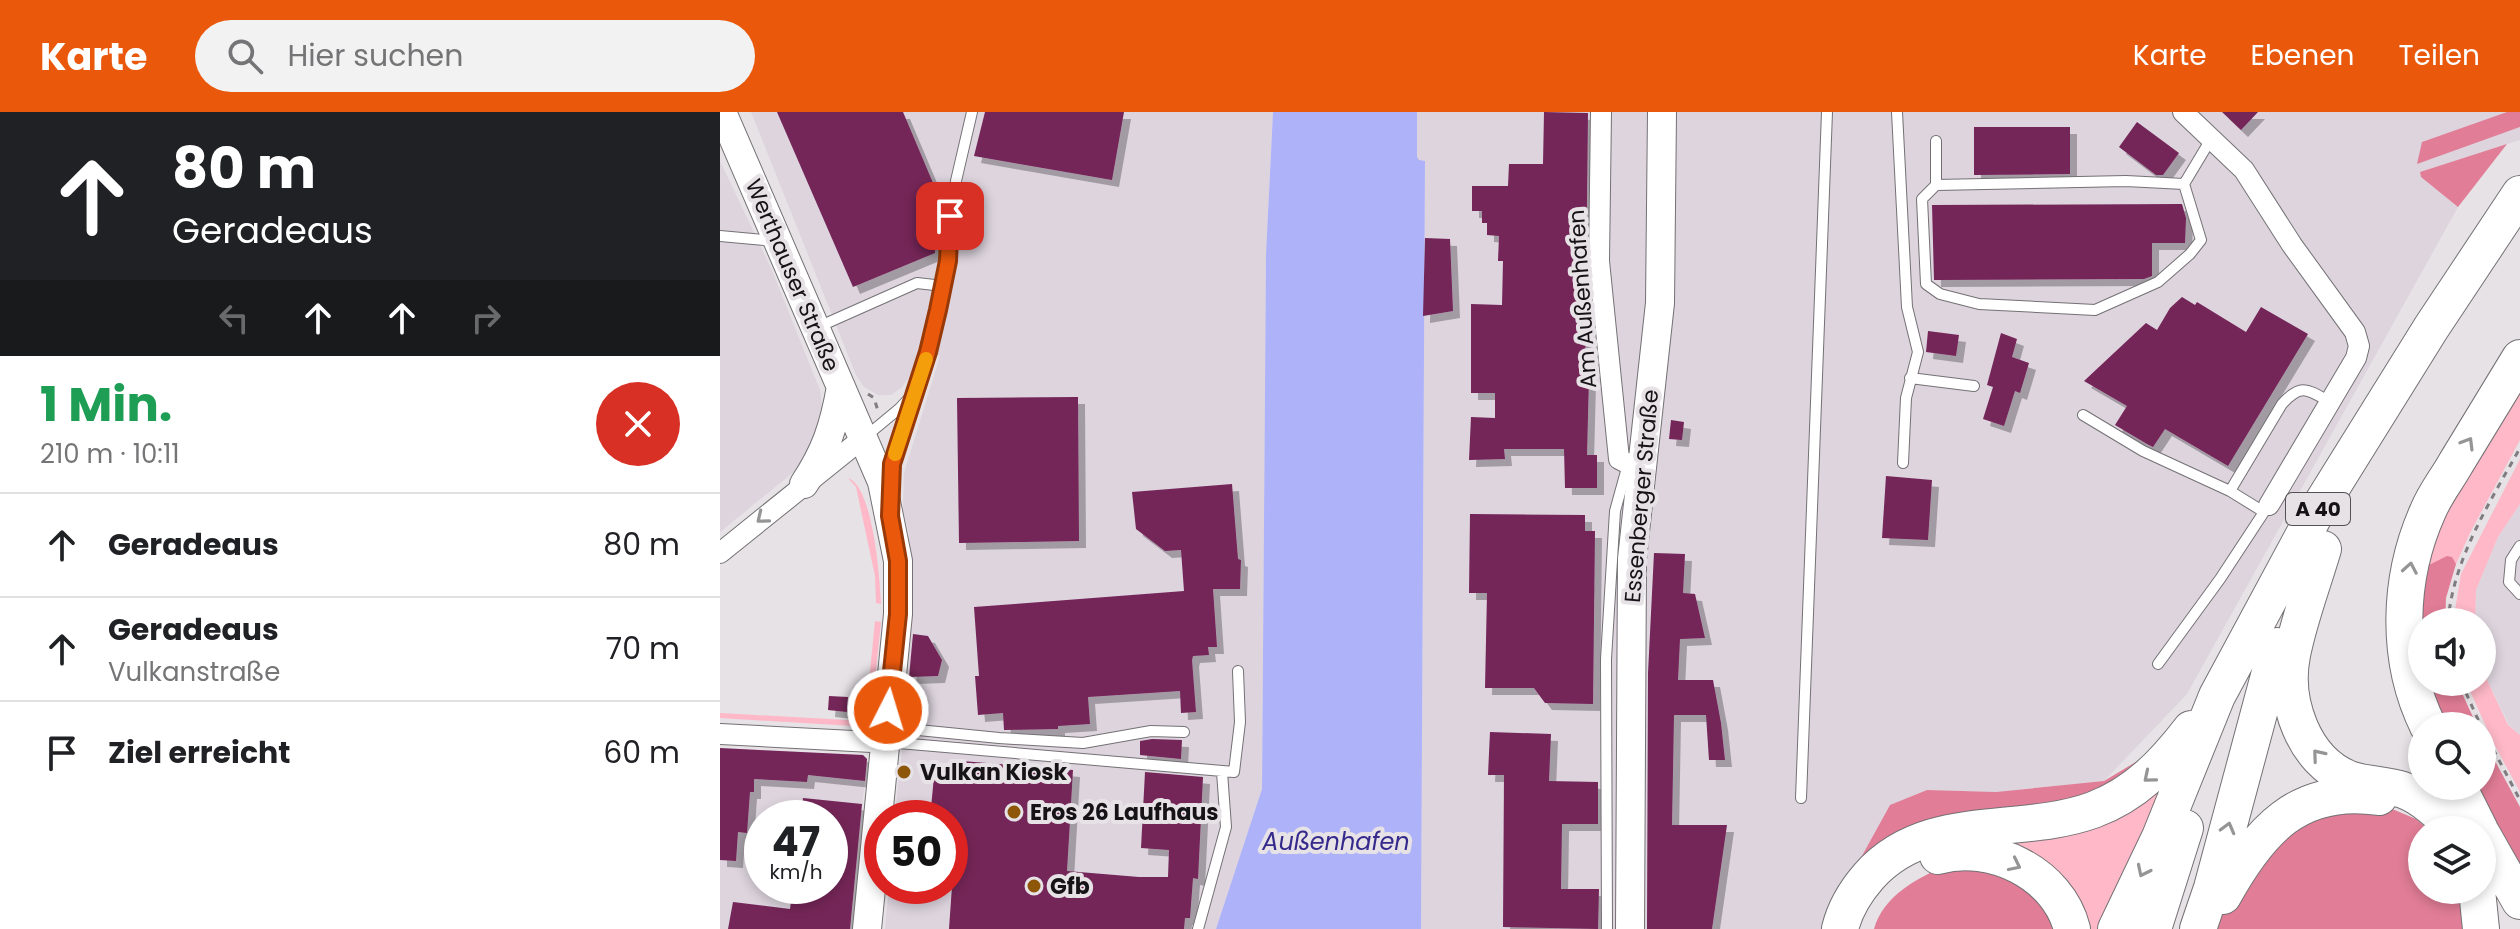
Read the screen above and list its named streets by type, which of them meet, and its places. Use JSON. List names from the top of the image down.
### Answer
{
  "streets": {
    "highway": ["A 40"],
    "main road": ["Werthauser Straße", "Essenberger Straße"],
    "street": ["Am Außenhafen"]
  },
  "crossings": [
    ["Am Außenhafen", "Essenberger Straße"]
  ],
  "water": ["Außenhafen"],
  "places": ["Vulkan Kiosk", "Eros 26 Laufhaus", "Gfb"],
  "page": {
    "header": "Karte",
    "search": "Hier suchen",
    "nav": ["Karte", "Ebenen", "Teilen"],
    "turn": ["80 m", "Geradeaus"],
    "heading": ["1 Min.", "210 m · 10:11"],
    "list": [
      {
        "name": "Geradeaus",
        "value": "80 m"
      },
      {
        "name": "Geradeaus",
        "note": "Vulkanstraße",
        "value": "70 m"
      },
      {
        "name": "Ziel erreicht",
        "value": "60 m"
      }
    ],
    "speed": "47 km/h",
    "limit": "50"
  }
}
